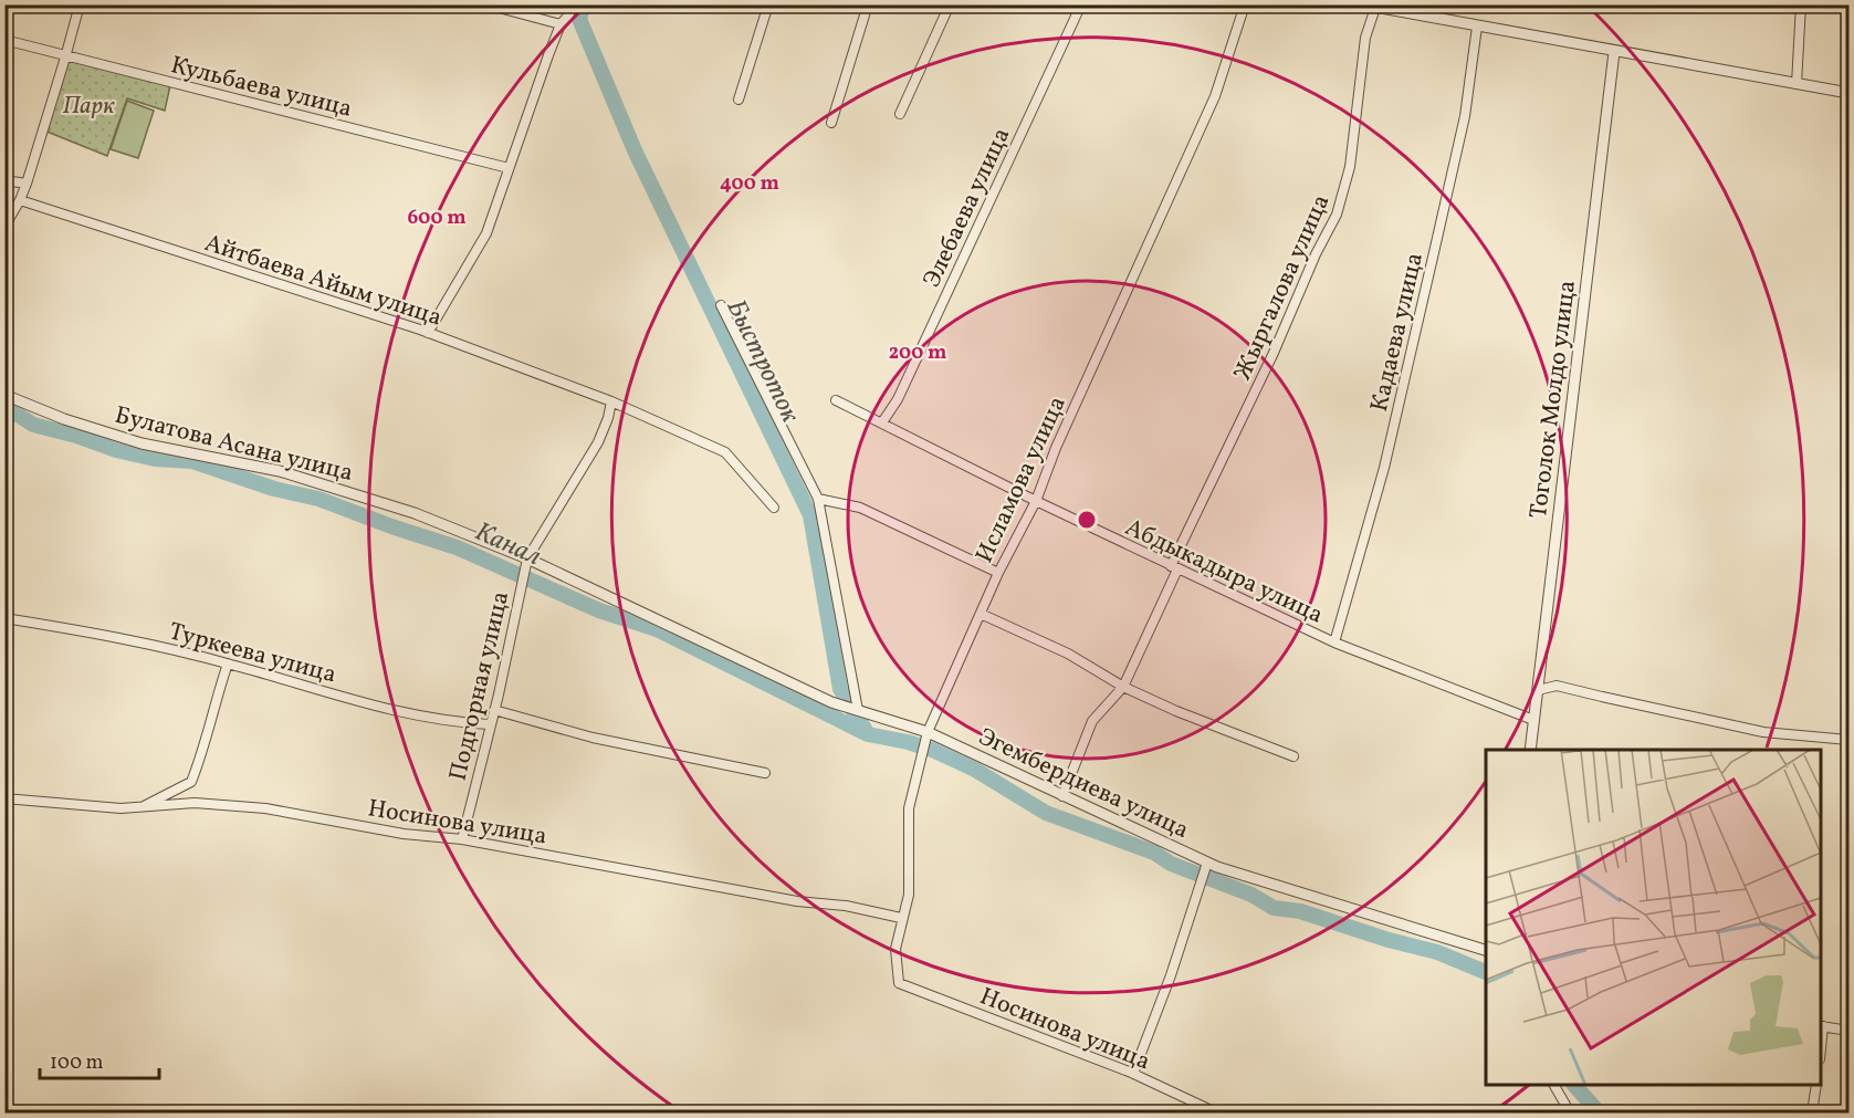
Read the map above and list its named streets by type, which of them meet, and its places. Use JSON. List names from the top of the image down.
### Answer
{
  "streets": {
    "street": [
      "Кульбаева улица",
      "Элебаева улица",
      "Айтбаева Айым улица",
      "Жыргалова улица",
      "Кадаева улица",
      "Тоголок Молдо улица",
      "Булатова Асана улица",
      "Исламова улица",
      "Абдыкадыра улица",
      "Туркеева улица",
      "Подгорная улица",
      "Эгембердиева улица",
      "Носинова улица"
    ]
  },
  "crossings": [
    ["Элебаева улица", "Абдыкадыра улица"],
    ["Айтбаева Айым улица", "Подгорная улица"],
    ["Жыргалова улица", "Абдыкадыра улица"],
    ["Жыргалова улица", "Эгембердиева улица"],
    ["Кадаева улица", "Абдыкадыра улица"],
    ["Тоголок Молдо улица", "Абдыкадыра улица"],
    ["Булатова Асана улица", "Подгорная улица"],
    ["Булатова Асана улица", "Эгембердиева улица"],
    ["Исламова улица", "Абдыкадыра улица"],
    ["Исламова улица", "Эгембердиева улица"],
    ["Исламова улица", "Носинова улица"],
    ["Туркеева улица", "Подгорная улица"],
    ["Подгорная улица", "Носинова улица"]
  ],
  "water": ["Быстроток", "Канал"],
  "parks": ["Парк"],
  "scale_bar": "100 m",
  "rings": ["400 m", "600 m", "200 m"]
}
